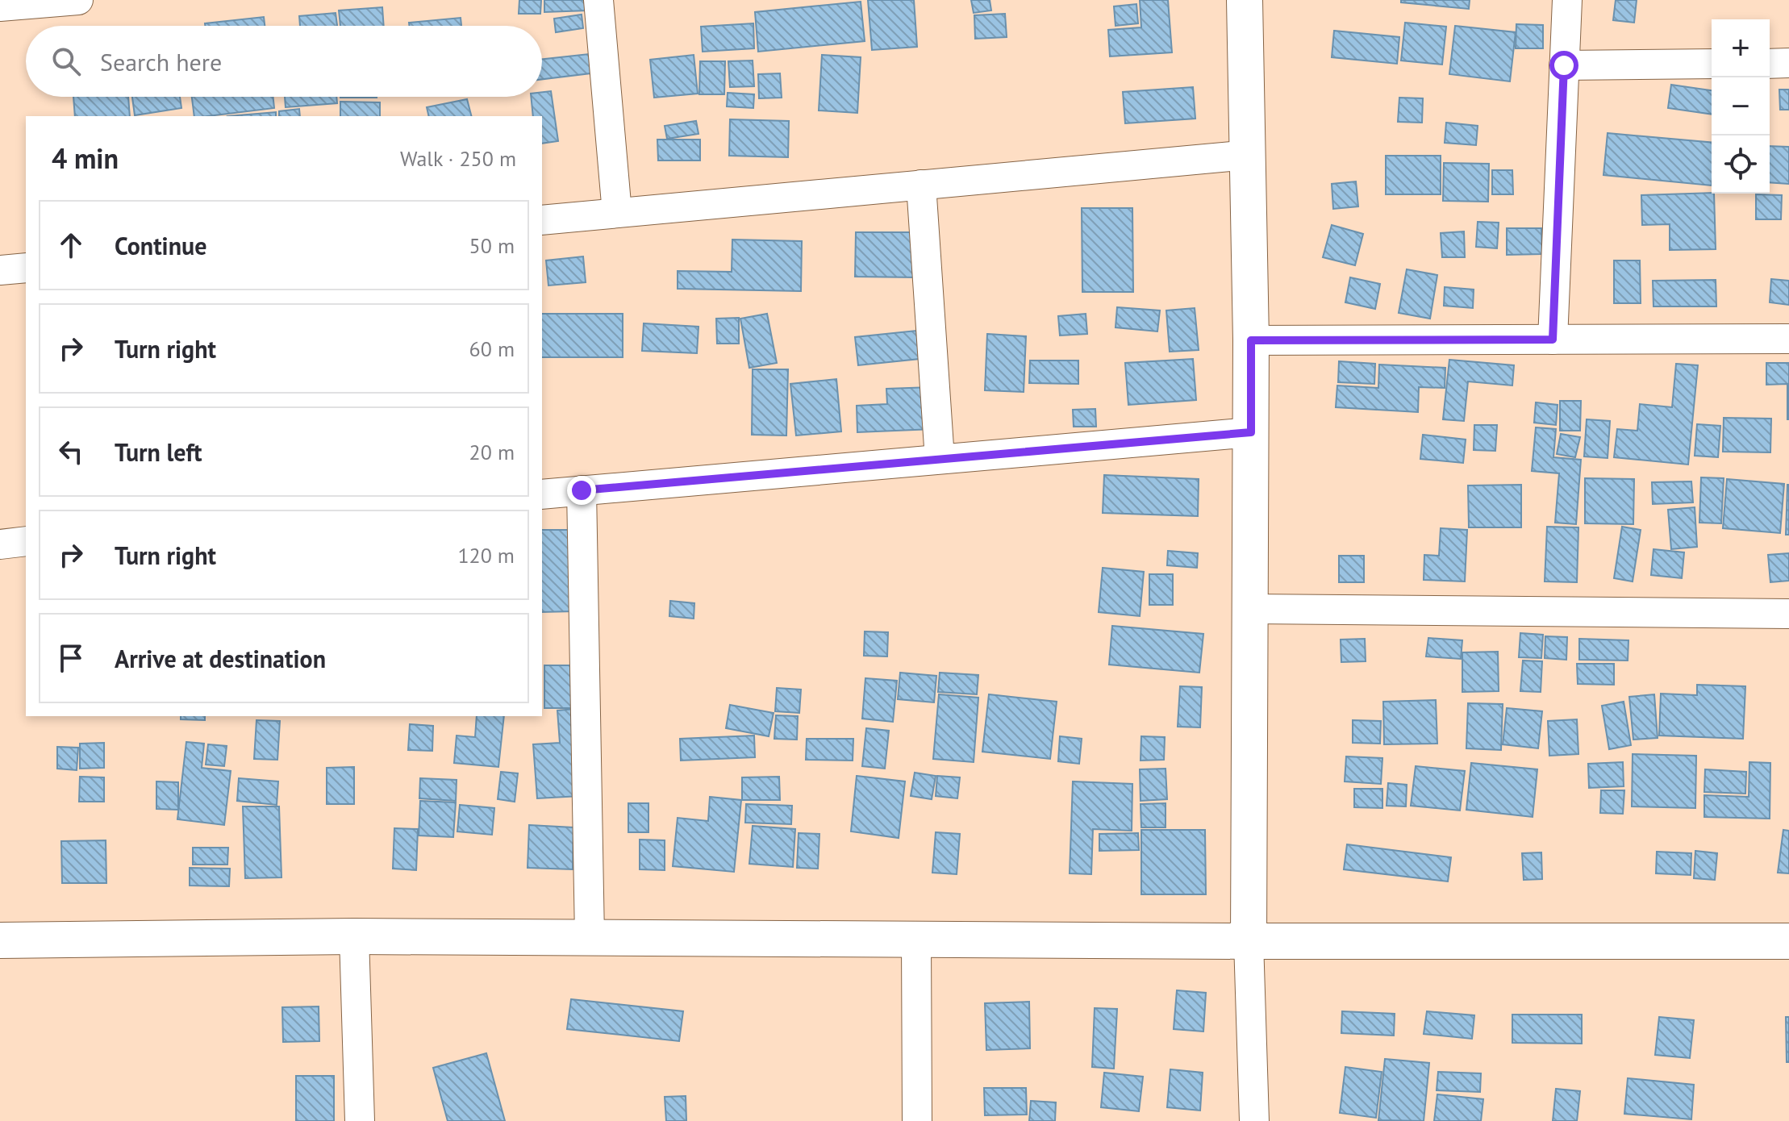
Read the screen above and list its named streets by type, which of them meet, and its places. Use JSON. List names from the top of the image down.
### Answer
{
  "page": {
    "map_buttons": ["+", "−"],
    "search": "Search here",
    "heading": ["4 min", "Walk · 250 m"],
    "list": [
      ["Continue", "50 m"],
      ["Turn right", "60 m"],
      ["Turn left", "20 m"],
      ["Turn right", "120 m"],
      "Arrive at destination"
    ]
  }
}
